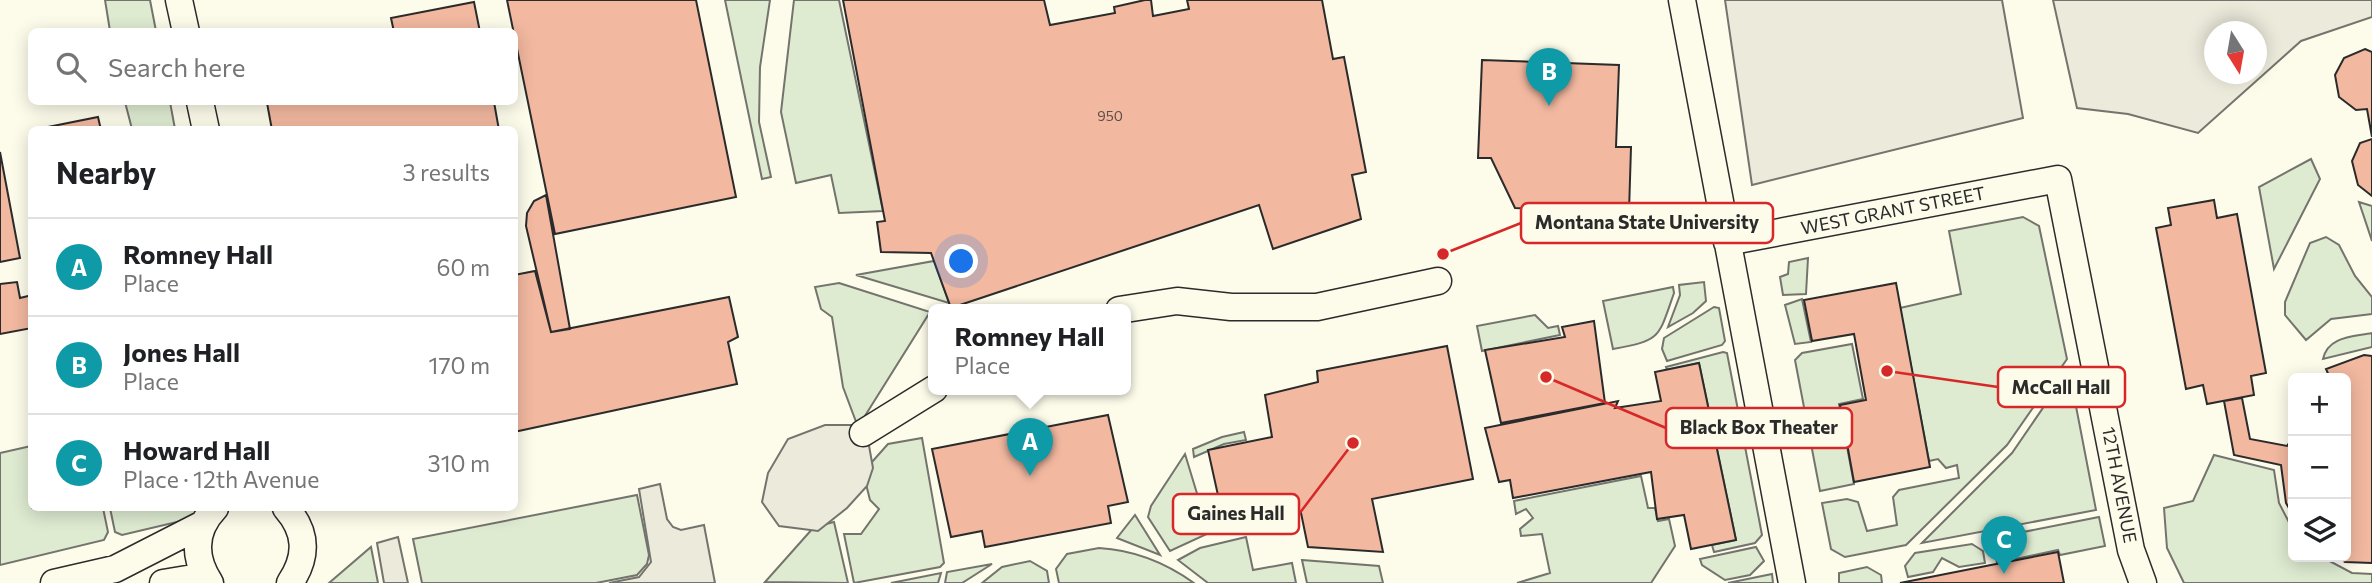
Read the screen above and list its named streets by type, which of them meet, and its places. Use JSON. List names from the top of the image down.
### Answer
{
  "streets": {
    "street": ["WEST GRANT STREET", "12TH AVENUE"]
  },
  "crossings": [
    ["WEST GRANT STREET", "12TH AVENUE"]
  ],
  "places": [
    "Montana State University",
    "McCall Hall",
    "Black Box Theater",
    "Gaines Hall"
  ],
  "house_numbers": ["950"],
  "north": "bottom",
  "page": {
    "search": "Search here",
    "pins": ["B", "A", "C"],
    "heading": ["Nearby", "3 results"],
    "list": [
      {
        "mark": "A",
        "name": "Romney Hall",
        "note": "Place",
        "value": "60 m"
      },
      {
        "mark": "B",
        "name": "Jones Hall",
        "note": "Place",
        "value": "170 m"
      },
      {
        "mark": "C",
        "name": "Howard Hall",
        "note": "Place · 12th Avenue",
        "value": "310 m"
      }
    ],
    "popup": ["Romney Hall", "Place"],
    "map_buttons": ["+", "−"]
  }
}
